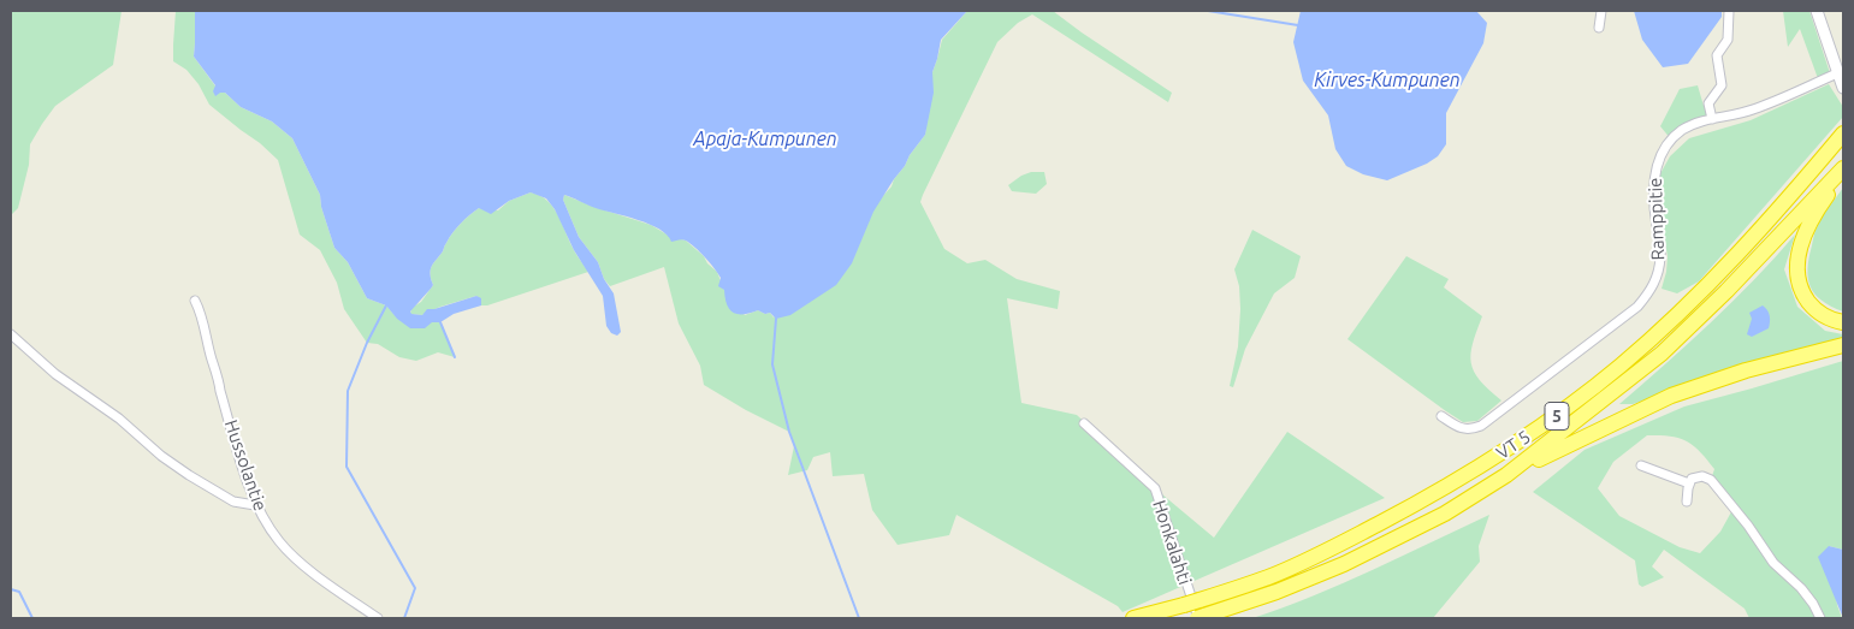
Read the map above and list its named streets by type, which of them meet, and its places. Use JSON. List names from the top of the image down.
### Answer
{
  "streets": {
    "highway": ["5", "VT 5"],
    "street": ["Ramppitie", "Hussolantie", "Honkalahti"]
  },
  "crossings": [
    ["VT 5", "Honkalahti"]
  ],
  "water": ["Kirves-Kumpunen", "Apaja-Kumpunen"]
}
